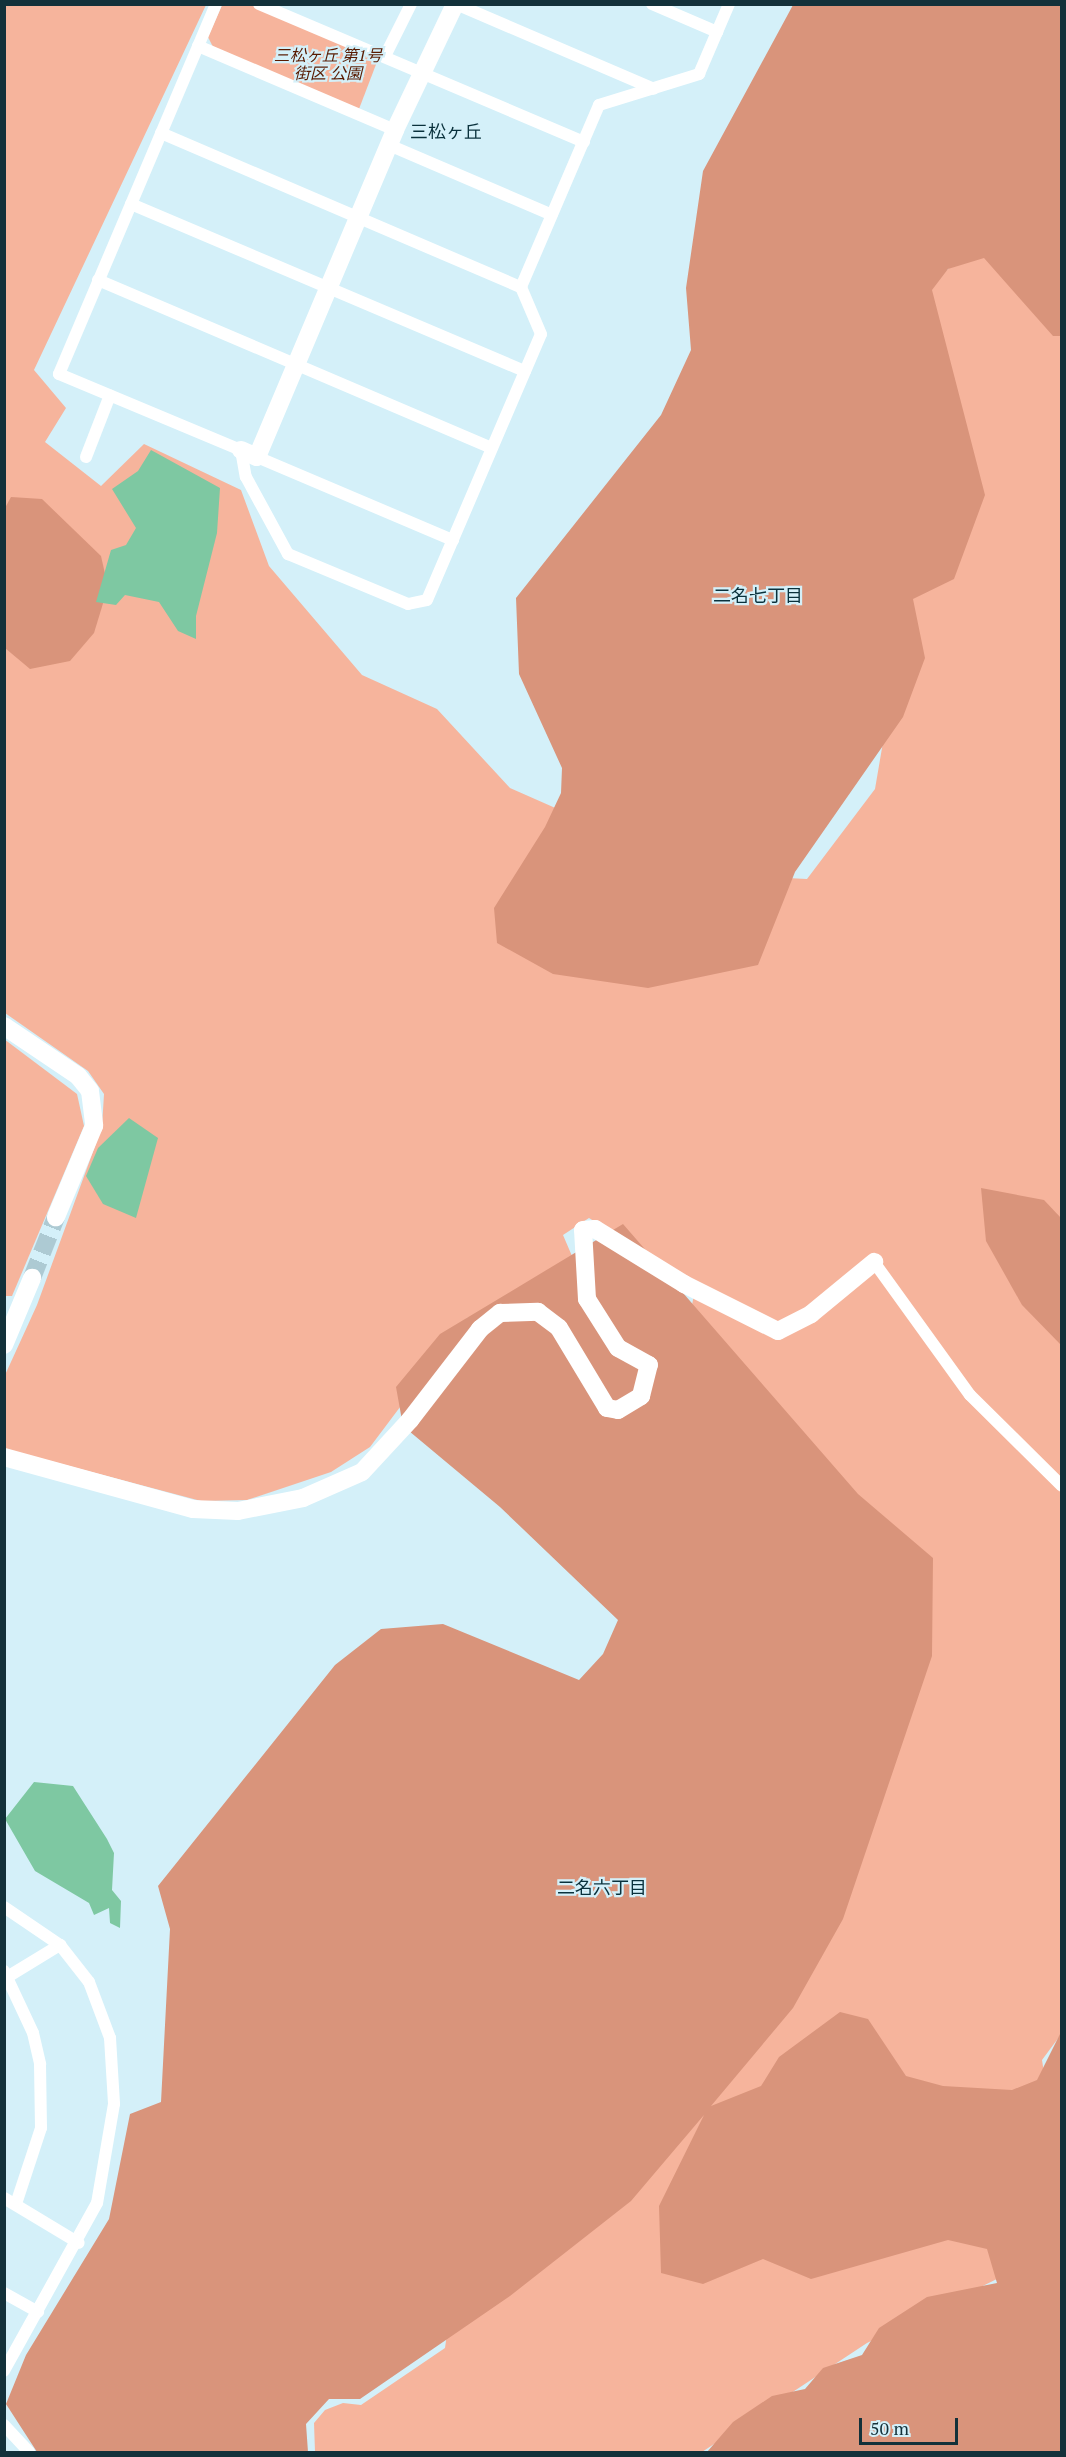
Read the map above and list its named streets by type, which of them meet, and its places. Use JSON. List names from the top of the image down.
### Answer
{
  "districts": ["三松ヶ丘", "二名七丁目", "二名六丁目"],
  "parks": ["三松ヶ丘 第1号 街区 公園"],
  "scale_bar": "50 m"
}
